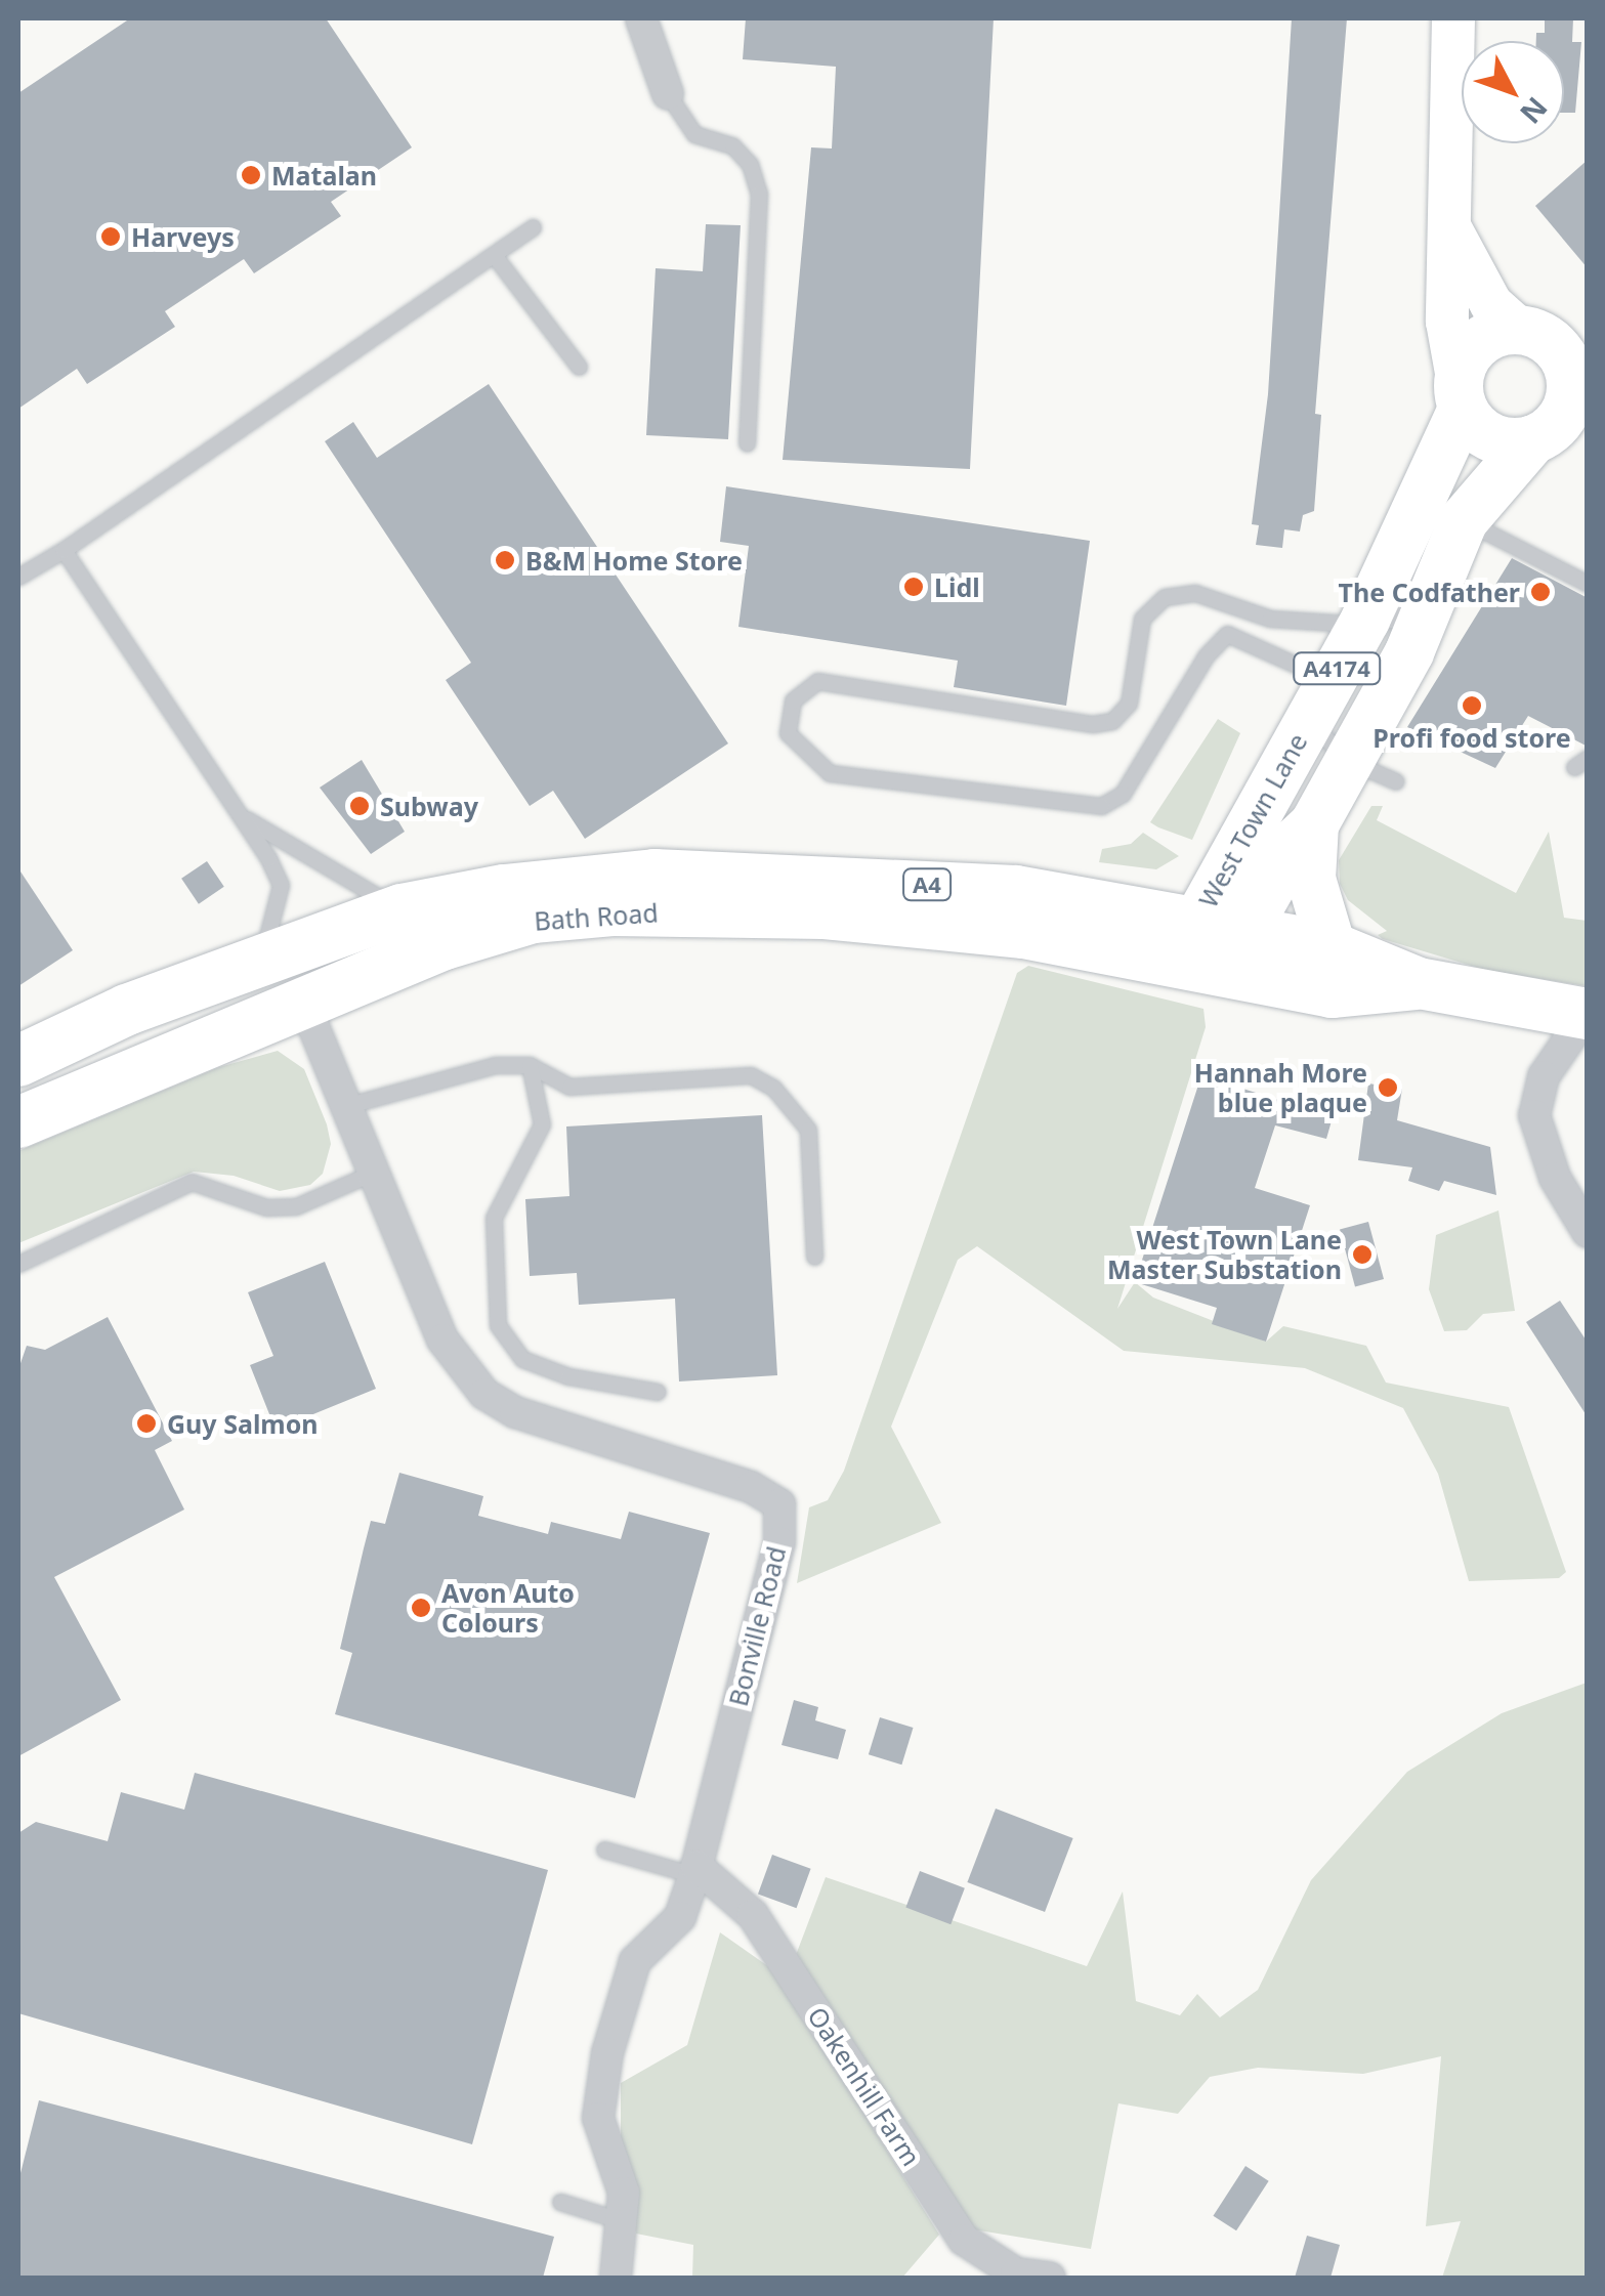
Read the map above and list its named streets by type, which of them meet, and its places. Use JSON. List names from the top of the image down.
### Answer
{
  "streets": {
    "highway": ["A4", "Bath Road"],
    "main road": ["A4174", "West Town Lane"],
    "street": ["Bonville Road", "Oakenhill Farm"]
  },
  "crossings": [
    ["A4174", "West Town Lane"],
    ["West Town Lane", "A4"],
    ["West Town Lane", "Bath Road"],
    ["A4", "Bath Road"],
    ["Bath Road", "Bonville Road"],
    ["Bonville Road", "Oakenhill Farm"]
  ],
  "places": [
    "Matalan",
    "Harveys",
    "B&M Home Store",
    "Lidl",
    "The Codfather",
    "Profi food store",
    "Subway",
    "Hannah More blue plaque",
    "West Town Lane Master Substation",
    "Guy Salmon",
    "Avon Auto Colours"
  ],
  "north": "bottom right"
}
